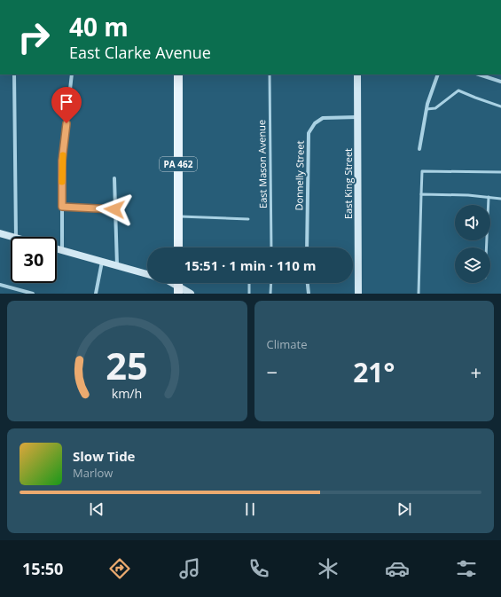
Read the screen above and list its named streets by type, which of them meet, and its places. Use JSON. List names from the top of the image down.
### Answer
{
  "streets": {
    "main road": ["PA 462"],
    "street": ["Donnelly Street", "East King Street"],
    "lane": ["East Mason Avenue"]
  },
  "crossings": [
    ["Donnelly Street", "East King Street"]
  ],
  "page": {
    "turn": ["40 m", "East Clarke Avenue"],
    "limit": "30",
    "trip": "15:51 · 1 min · 110 m",
    "tile": "Climate",
    "heat": ["−", "21°", "+"],
    "song": ["Slow Tide", "Marlow"],
    "tabs": "15:50",
    "gauge": ["25", "km/h"]
  }
}
